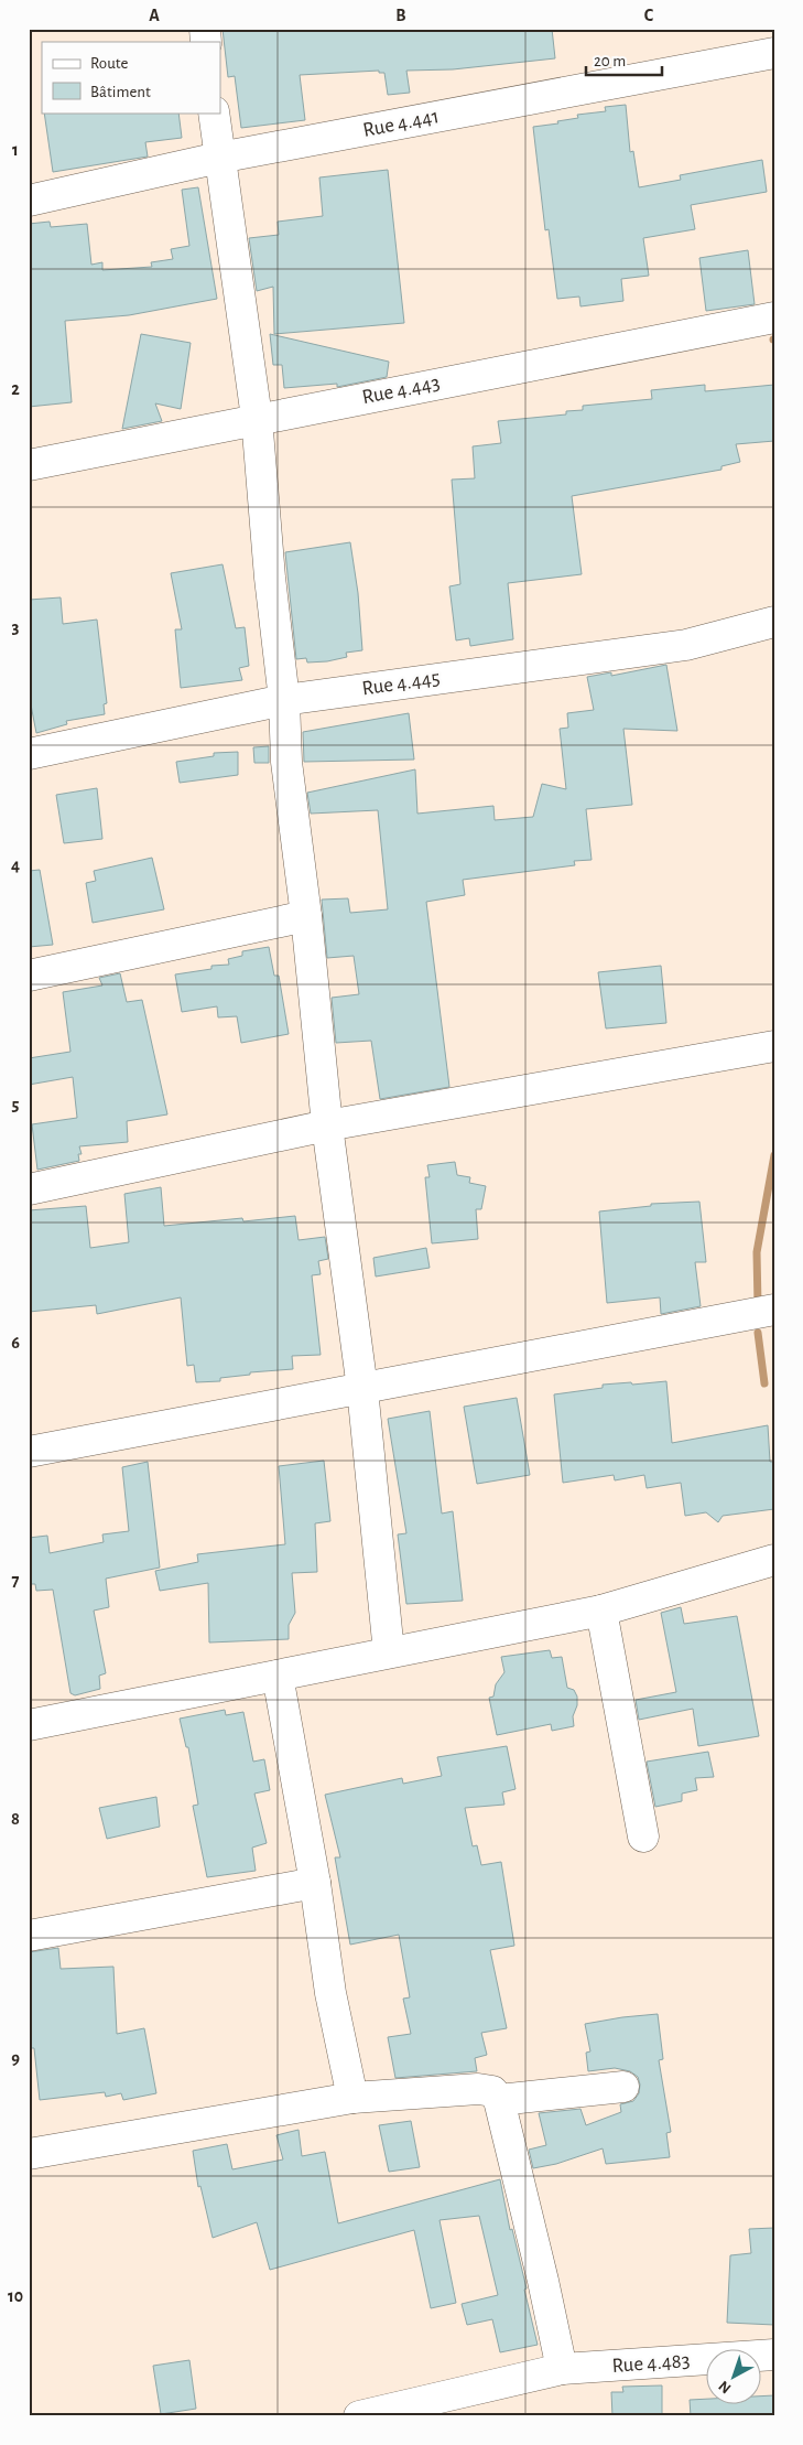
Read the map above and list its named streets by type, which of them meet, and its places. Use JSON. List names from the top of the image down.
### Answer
{
  "streets": {
    "street": [
      "Rue 4.441",
      "Rue 4.443",
      "Rue 4.445",
      "Rue 4.483"
    ]
  },
  "legend": ["Route", "Bâtiment"],
  "scale_bar": "20 m",
  "north": "bottom left",
  "grid": {
    "columns": ["A", "B", "C"],
    "rows": [
      "1",
      "2",
      "3",
      "4",
      "5",
      "6",
      "7",
      "8",
      "9",
      "10"
    ]
  }
}
